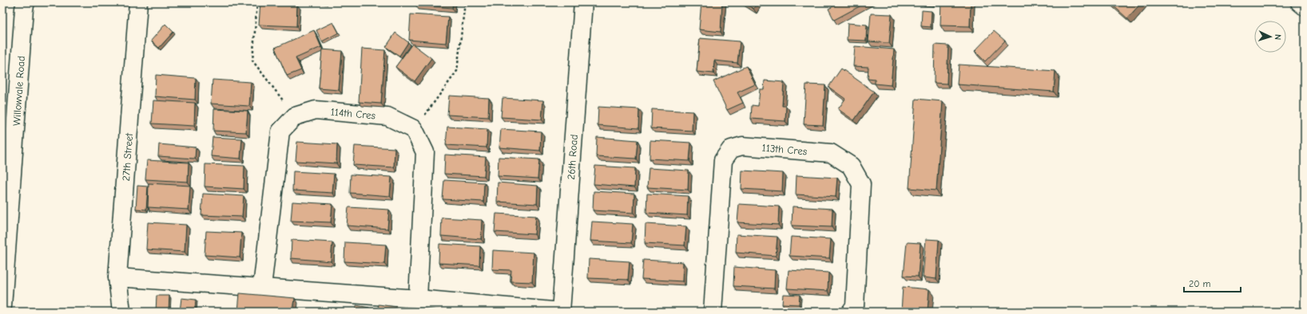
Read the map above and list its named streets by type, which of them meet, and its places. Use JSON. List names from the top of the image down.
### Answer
{
  "streets": {
    "street": [
      "Willowvale Road",
      "114th Cres",
      "113th Cres",
      "27th Street",
      "26th Road"
    ]
  },
  "scale_bar": "20 m",
  "north": "right"
}
